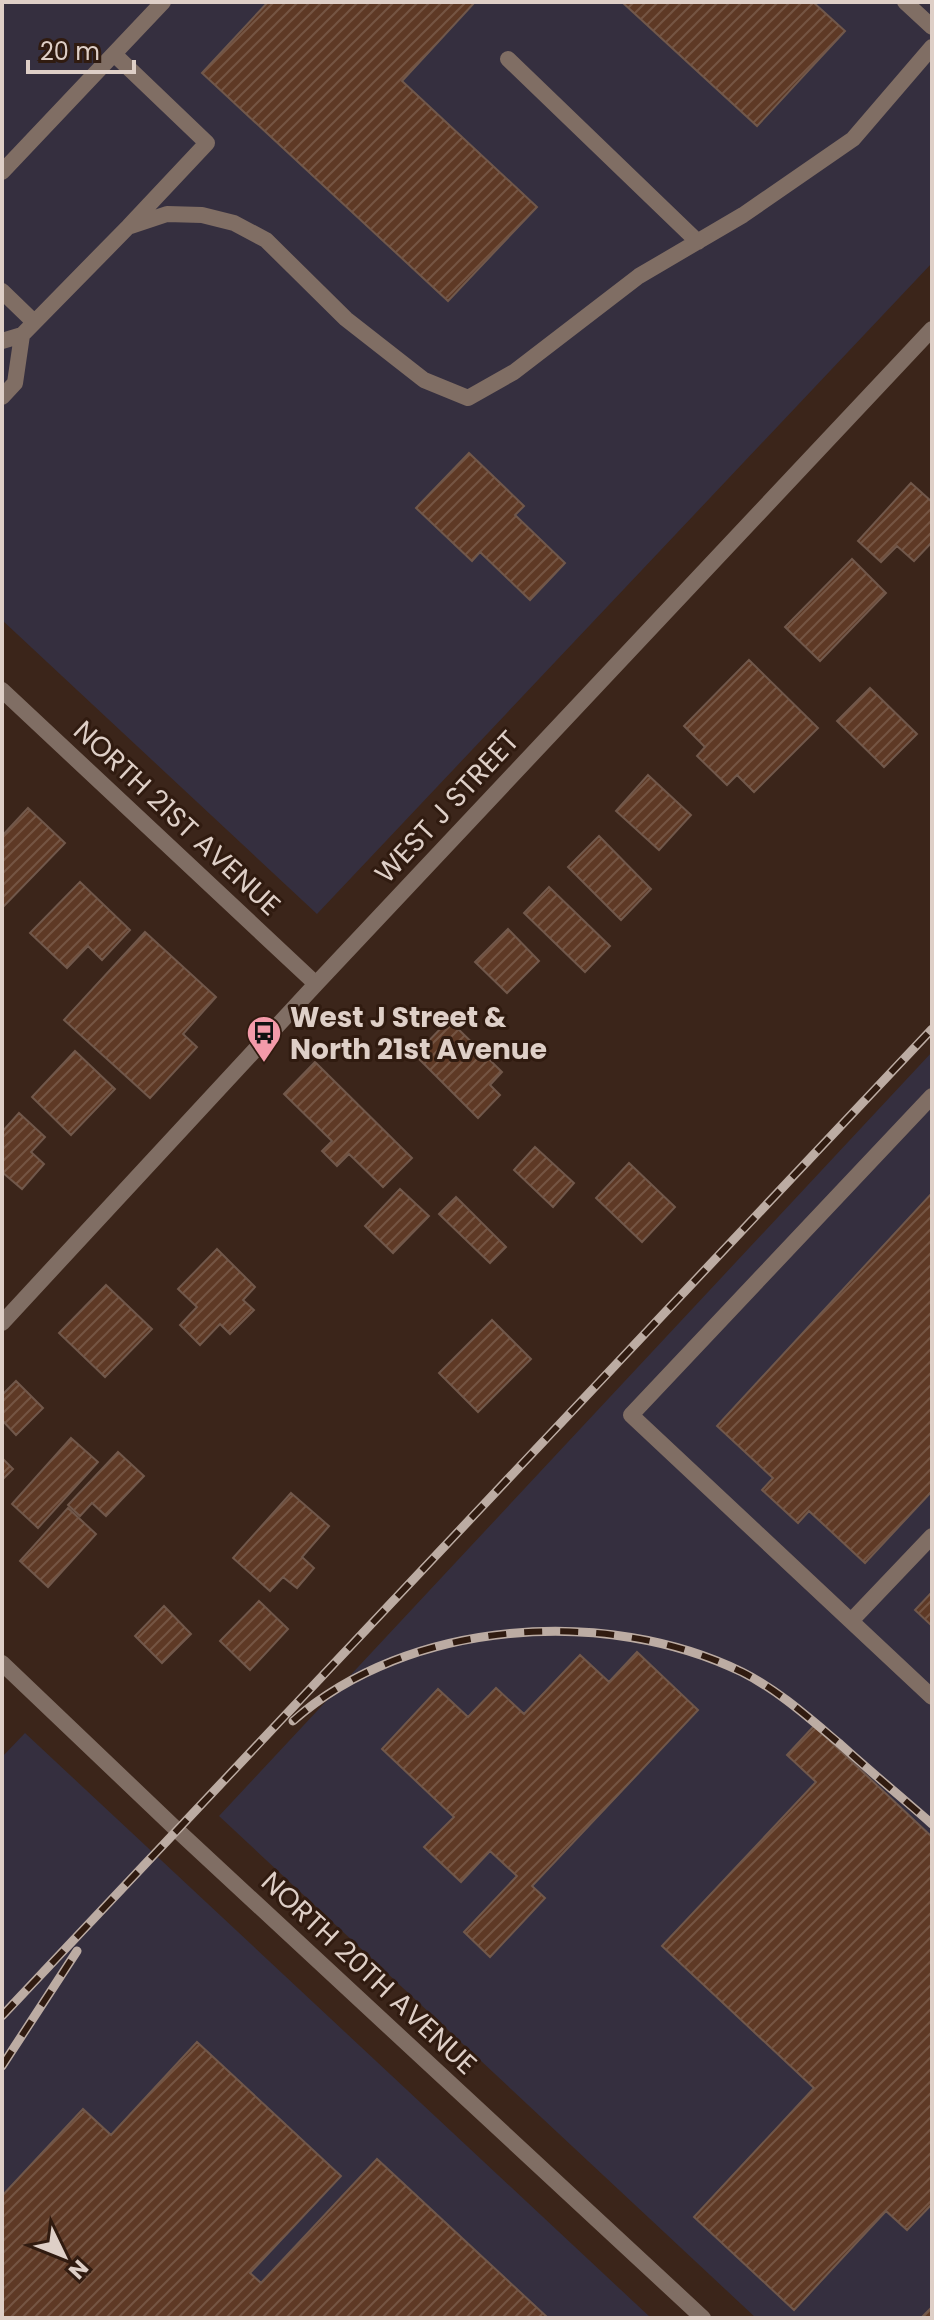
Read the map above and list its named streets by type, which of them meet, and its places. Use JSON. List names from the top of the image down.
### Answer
{
  "streets": {
    "street": ["WEST J STREET", "NORTH 21ST AVENUE", "NORTH 20TH AVENUE"]
  },
  "crossings": [
    ["WEST J STREET", "NORTH 21ST AVENUE"]
  ],
  "places": {
    "bus stop": ["West J Street & North 21st Avenue"]
  },
  "scale_bar": "20 m",
  "north": "bottom right"
}
